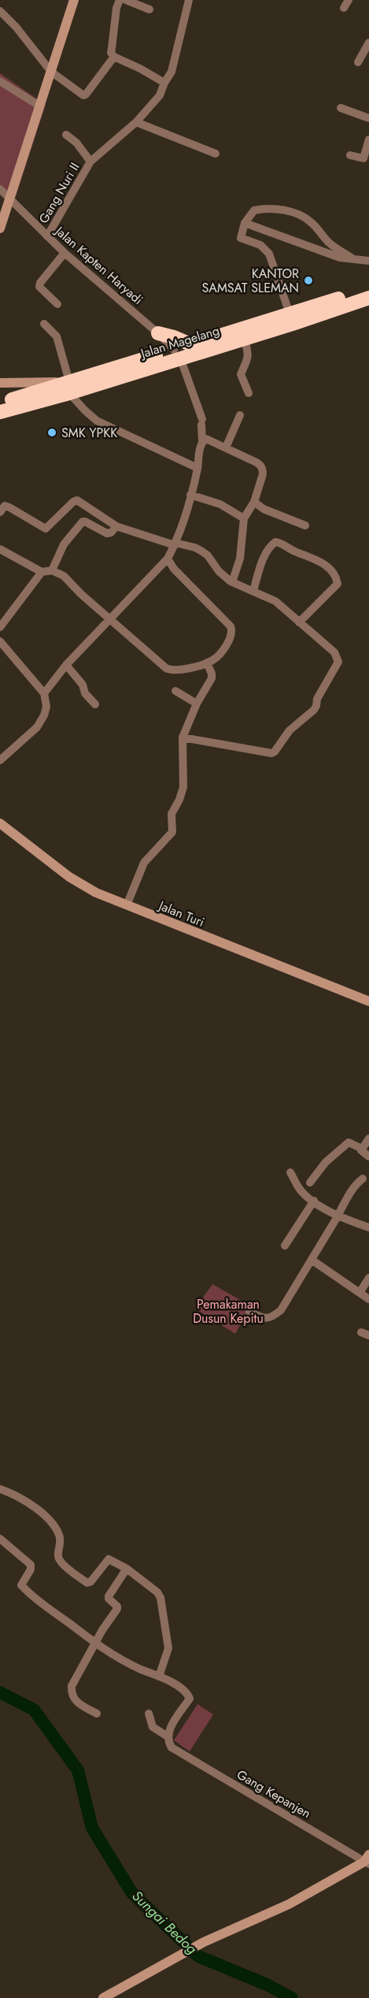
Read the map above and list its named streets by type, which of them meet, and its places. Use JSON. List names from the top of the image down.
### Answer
{
  "streets": {
    "highway": ["Jalan Magelang"],
    "main road": ["Jalan Turi"],
    "street": ["Gang Nuri II", "Jalan Kapten Haryadi", "Gang Kepanjen"]
  },
  "crossings": [
    ["Gang Nuri II", "Jalan Kapten Haryadi"],
    ["Jalan Kapten Haryadi", "Jalan Magelang"]
  ],
  "water": ["Sungai Bedog"],
  "parks": ["Pemakaman Dusun Kepitu"],
  "places": ["KANTOR SAMSAT SLEMAN", "SMK YPKK"]
}
